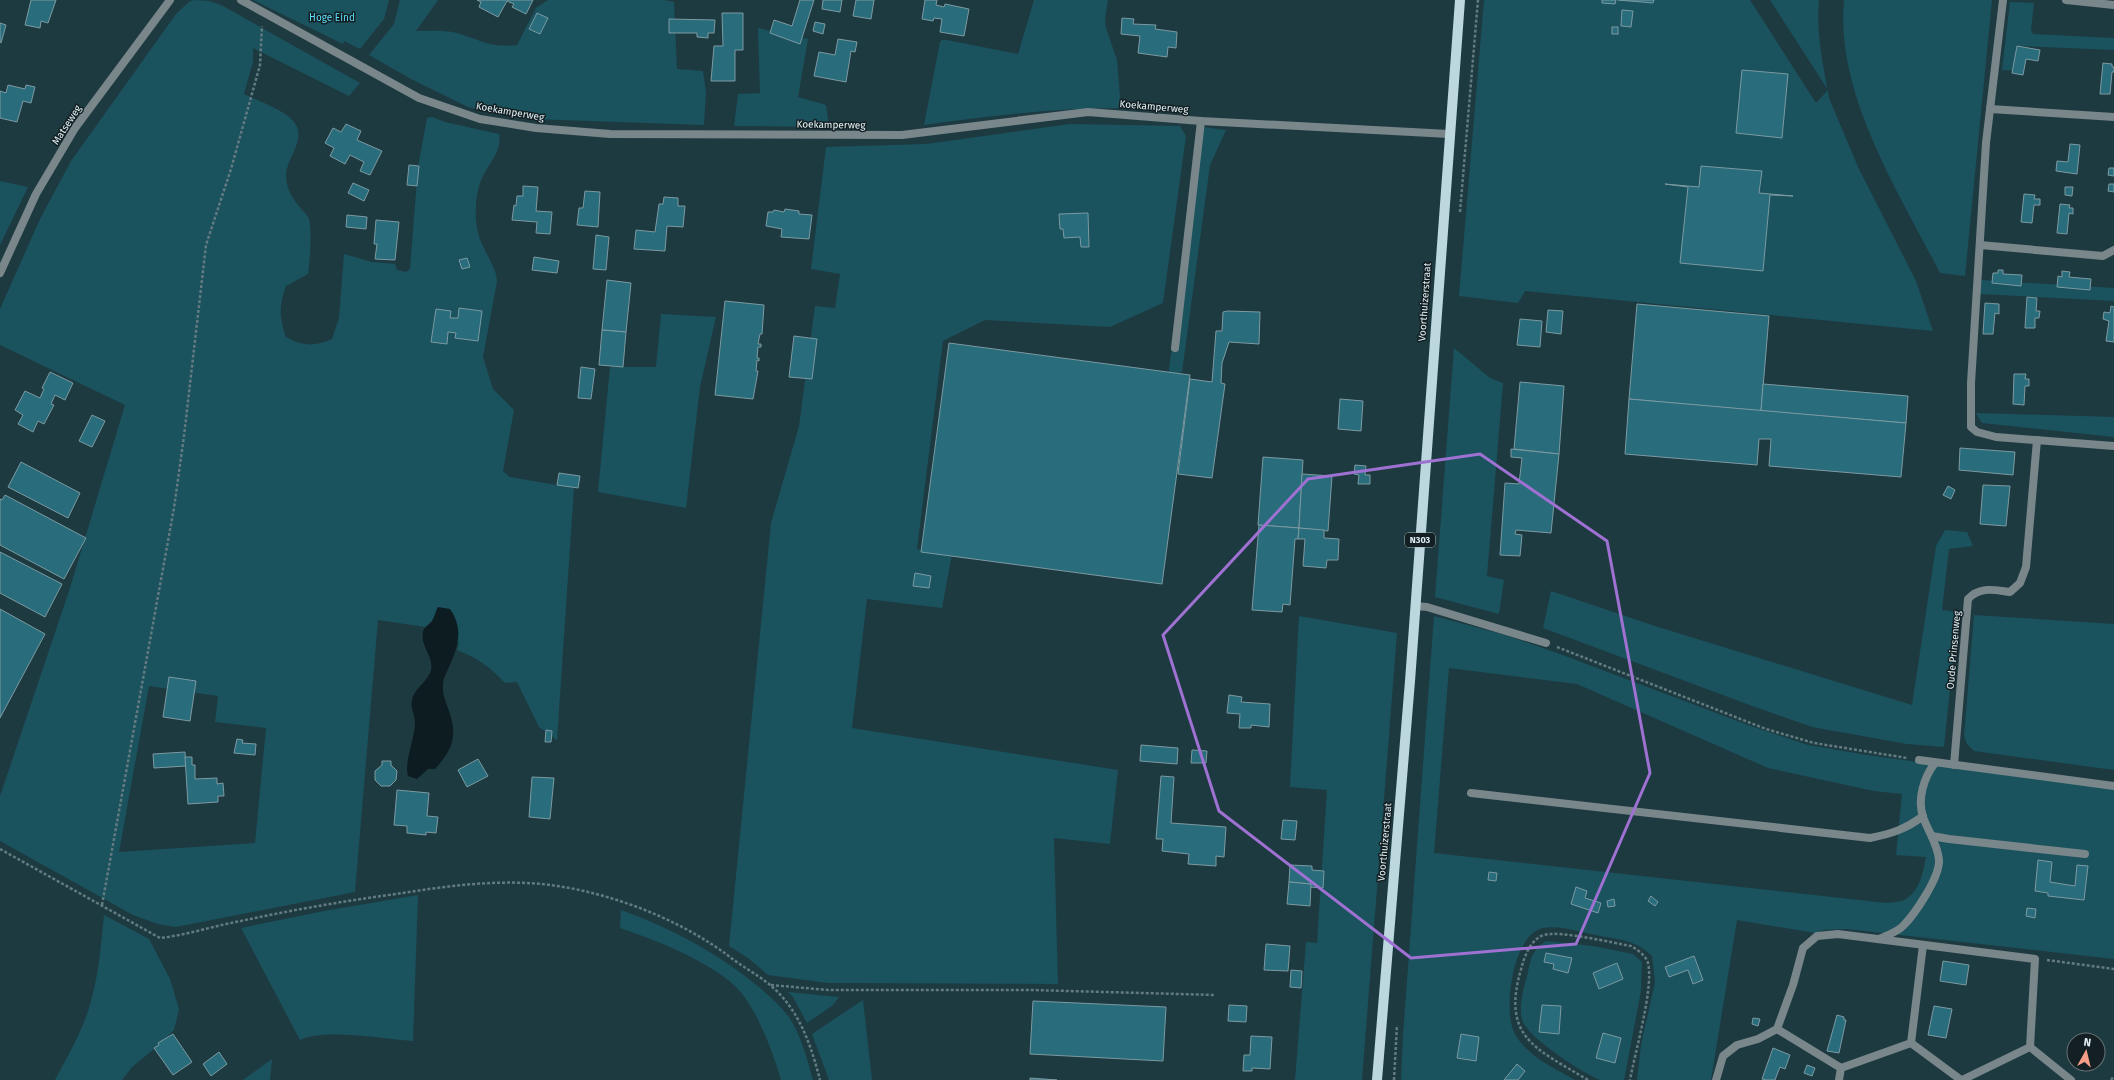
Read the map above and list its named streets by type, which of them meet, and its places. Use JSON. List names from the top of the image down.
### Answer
{
  "streets": {
    "main road": ["Voorthuizerstraat", "N303"],
    "street": ["Koekamperweg", "Matseweg", "Oude Prinsenweg"]
  },
  "crossings": [
    ["Koekamperweg", "Voorthuizerstraat"]
  ],
  "parks": ["Hoge Eind"],
  "north": "top"
}
